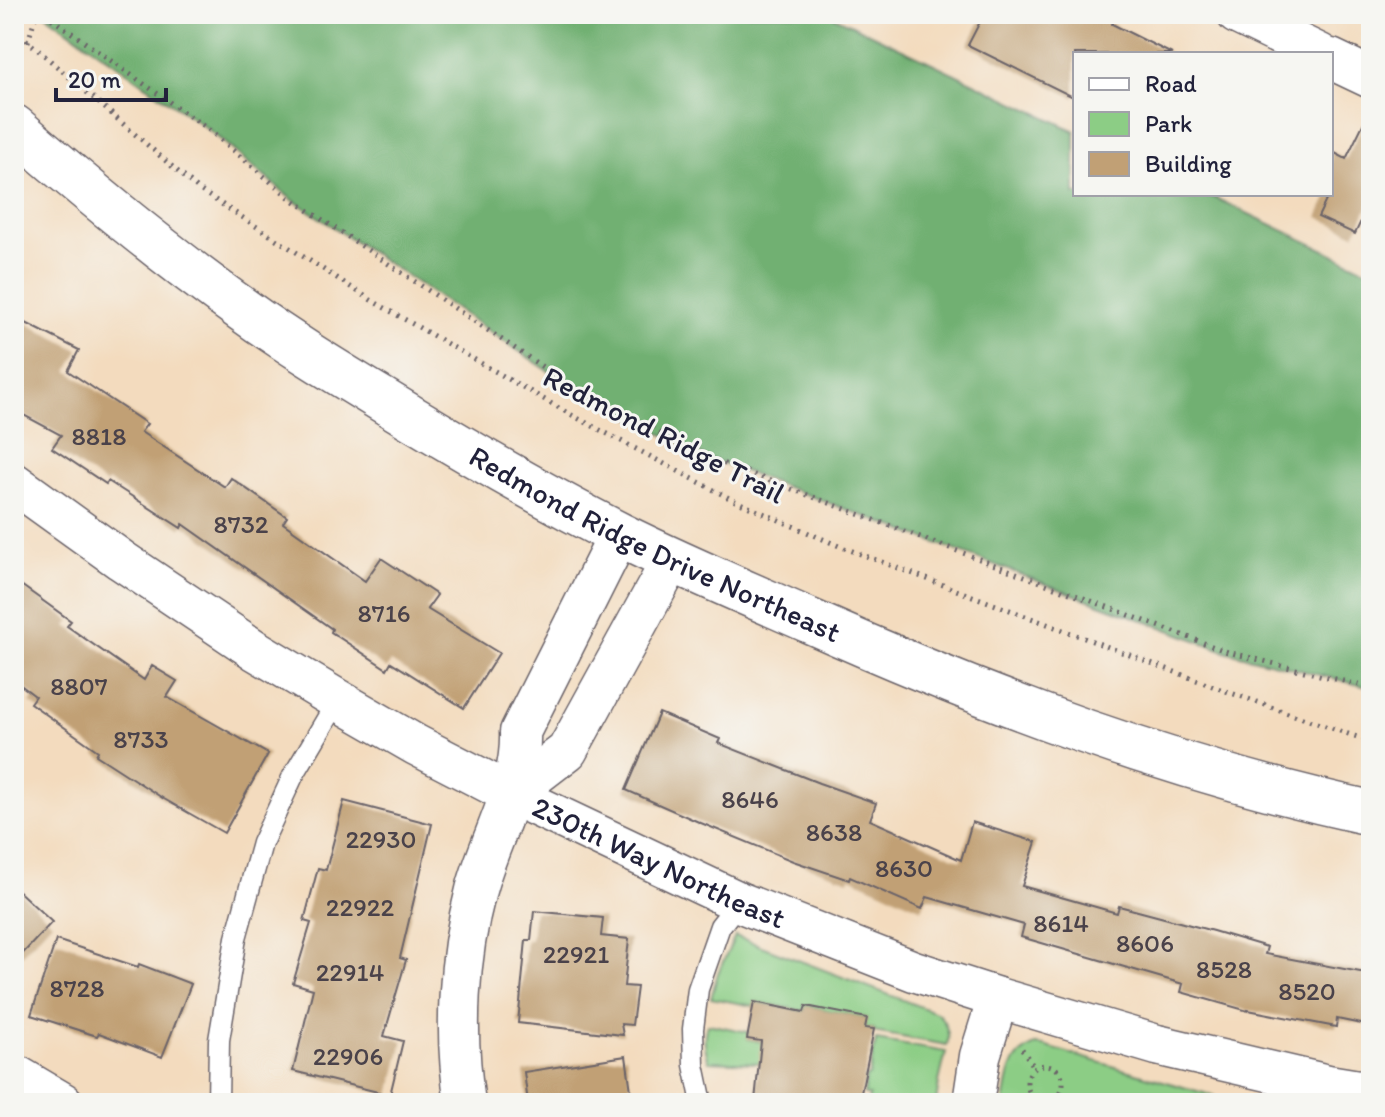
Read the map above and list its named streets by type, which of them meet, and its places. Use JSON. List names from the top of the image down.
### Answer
{
  "streets": {
    "street": ["Redmond Ridge Drive Northeast", "230th Way Northeast"],
    "path": ["Redmond Ridge Trail"]
  },
  "house_numbers": [
    "8818",
    "8732",
    "8716",
    "8807",
    "8733",
    "8646",
    "8638",
    "22930",
    "8630",
    "22922",
    "8614",
    "8606",
    "22921",
    "8528",
    "22914",
    "8728",
    "8520",
    "22906"
  ],
  "legend": ["Road", "Park", "Building"],
  "scale_bar": "20 m"
}
